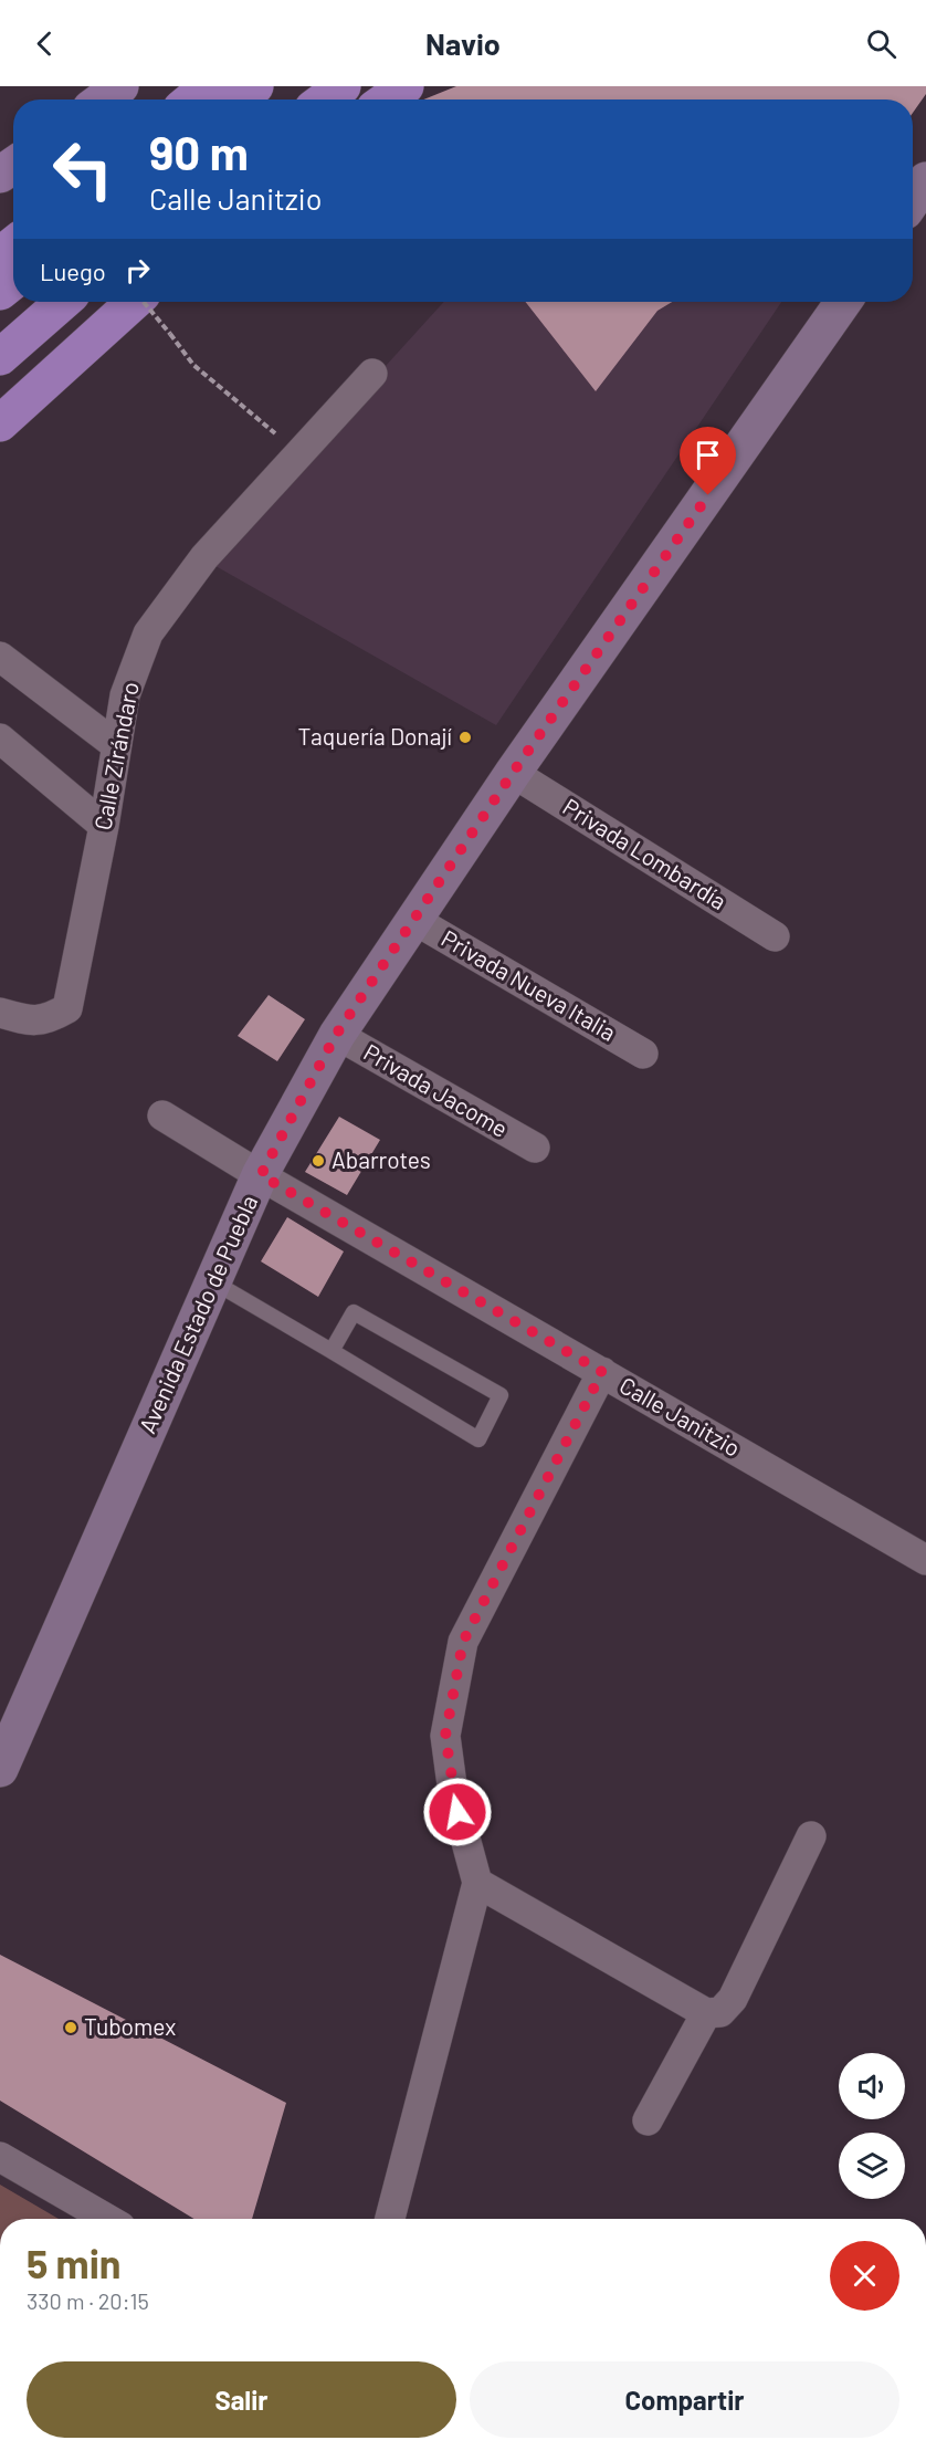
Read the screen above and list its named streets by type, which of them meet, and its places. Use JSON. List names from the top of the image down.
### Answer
{
  "streets": {
    "street": [
      "Calle Zirándaro",
      "Privada Lombardía",
      "Privada Nueva Italia",
      "Privada Jacome",
      "Avenida Estado de Puebla",
      "Calle Janitzio"
    ]
  },
  "crossings": [
    ["Privada Lombardía", "Avenida Estado de Puebla"],
    ["Privada Nueva Italia", "Avenida Estado de Puebla"],
    ["Privada Jacome", "Avenida Estado de Puebla"],
    ["Avenida Estado de Puebla", "Calle Janitzio"]
  ],
  "places": ["Taquería Donají", "Abarrotes", "Tubomex"],
  "page": {
    "header": "Navio",
    "turn": ["90 m", "Calle Janitzio"],
    "then": "Luego",
    "heading": ["5 min", "330 m · 20:15"],
    "buttons": ["Salir", "Compartir"]
  }
}
